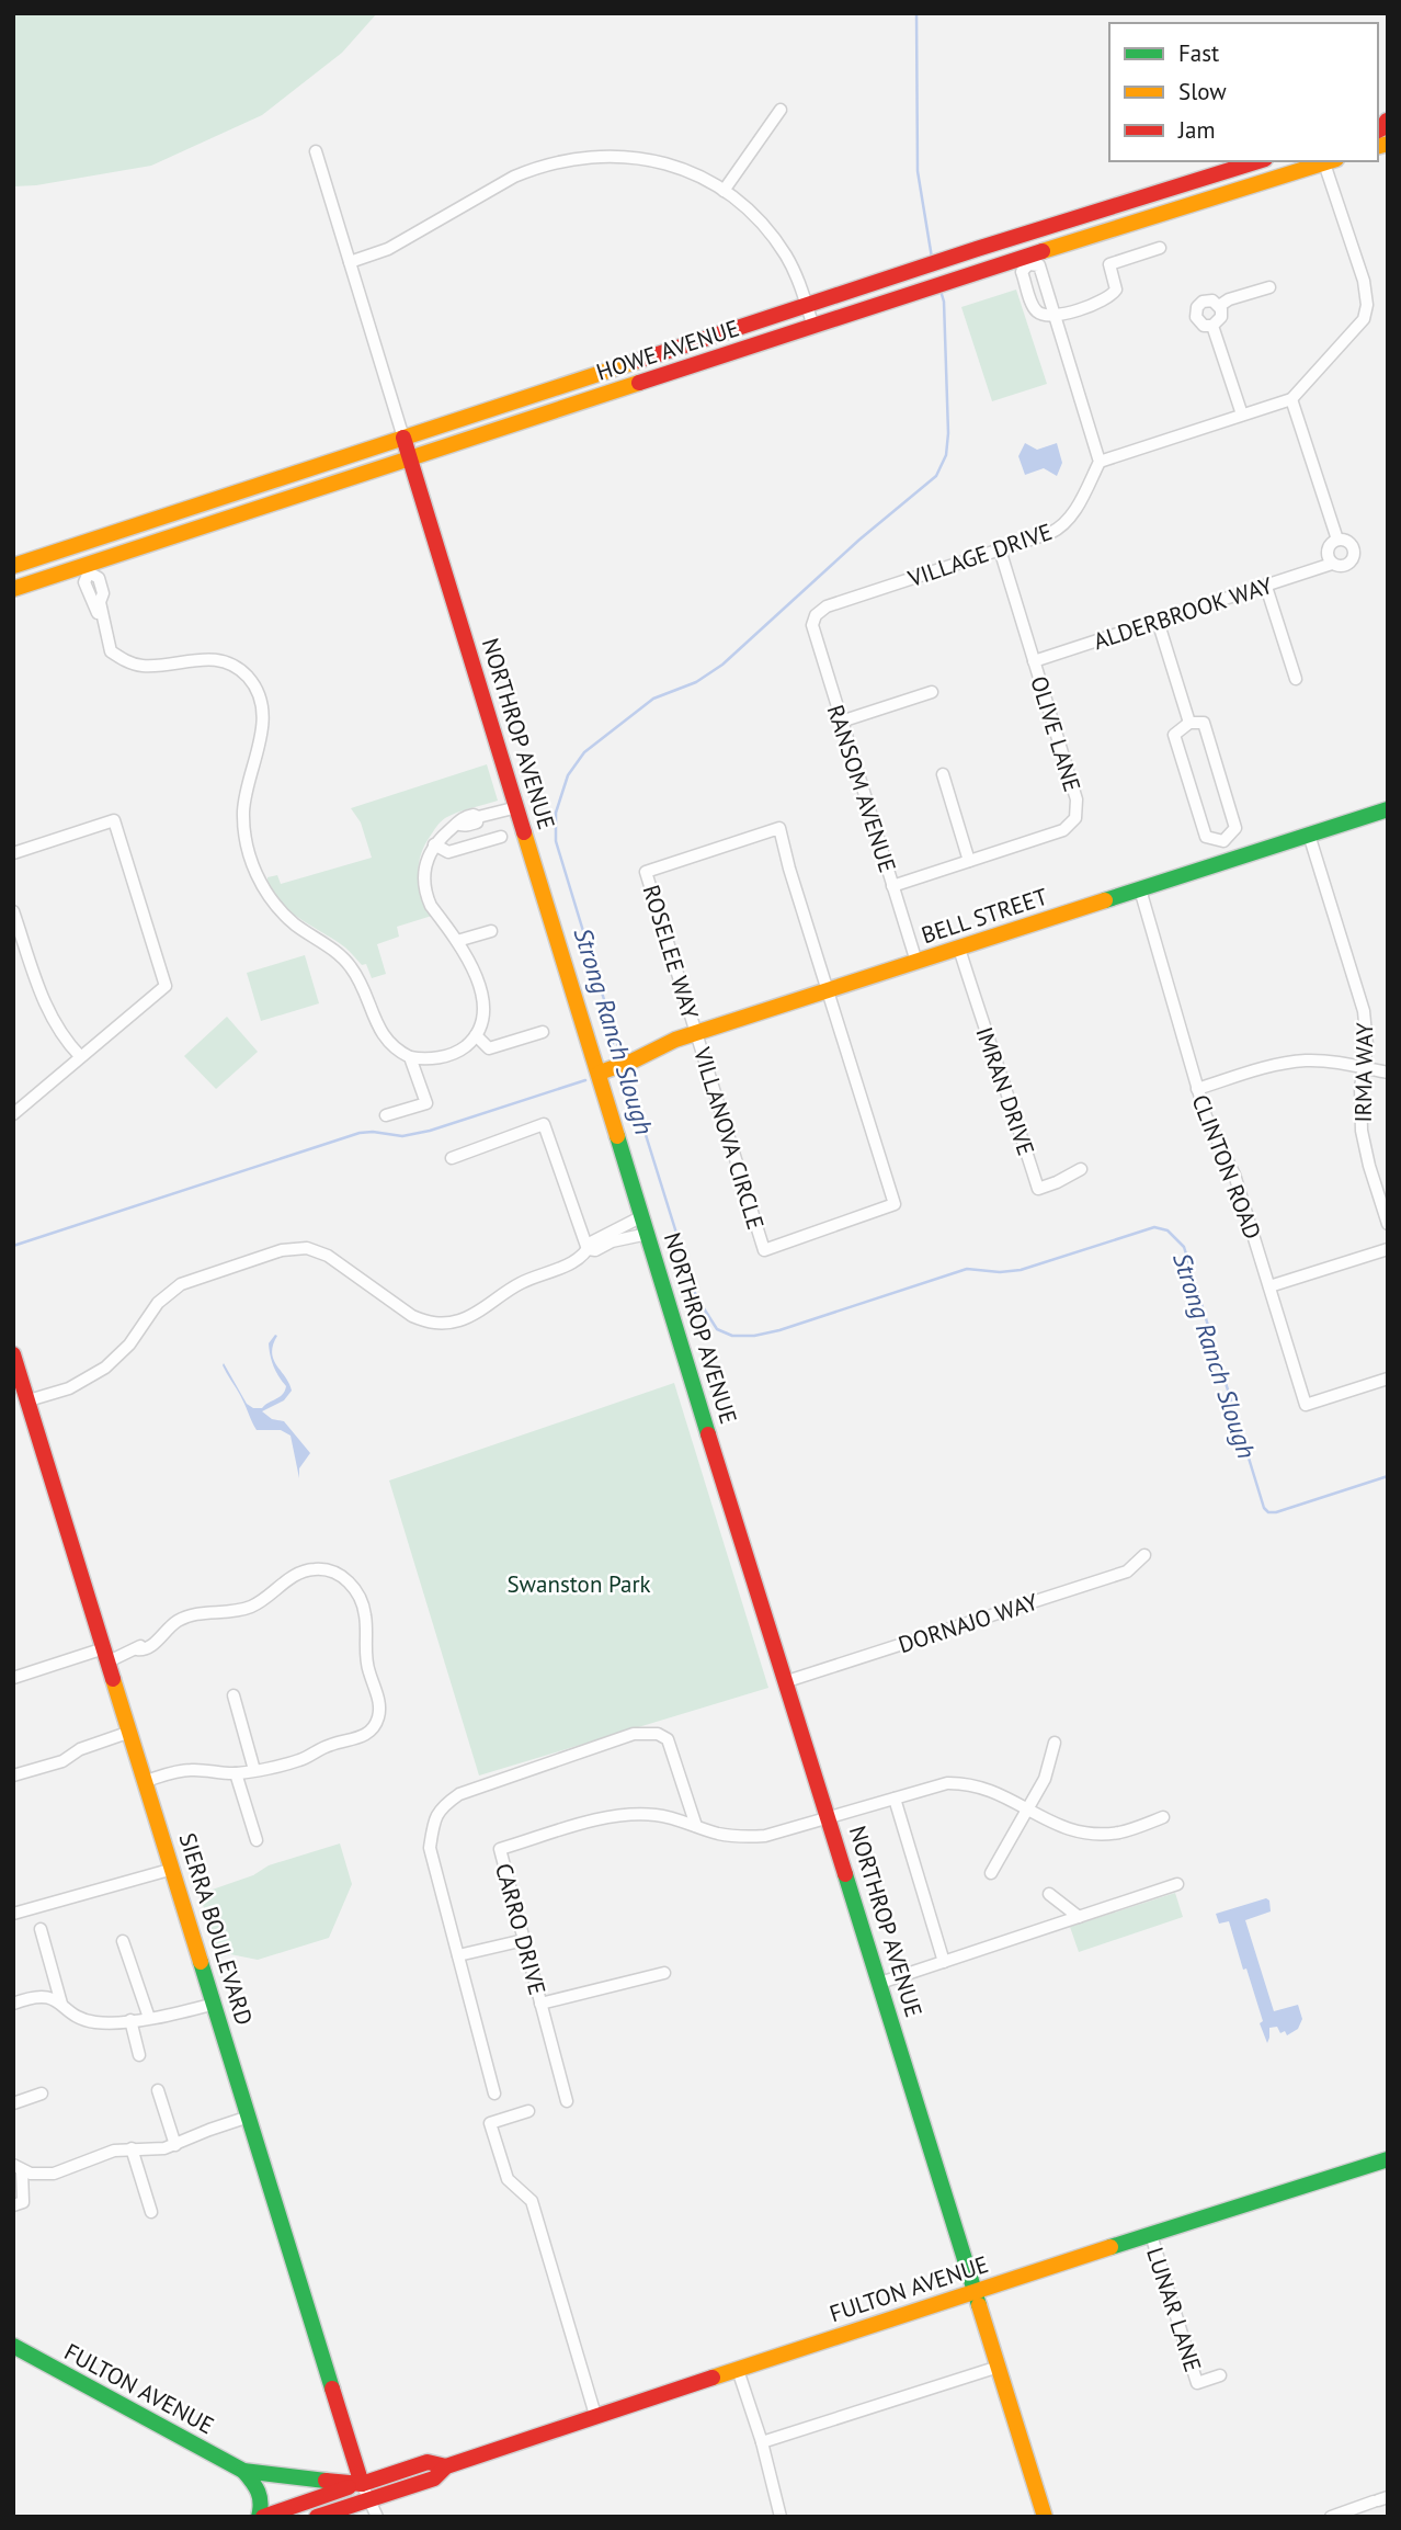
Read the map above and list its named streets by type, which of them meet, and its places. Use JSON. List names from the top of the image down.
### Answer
{
  "streets": {
    "street": [
      "HOWE AVENUE",
      "VILLAGE DRIVE",
      "ALDERBROOK WAY",
      "NORTHROP AVENUE",
      "OLIVE LANE",
      "RANSOM AVENUE",
      "BELL STREET",
      "ROSELEE WAY",
      "IRMA WAY",
      "IMRAN DRIVE",
      "VILLANOVA CIRCLE",
      "CLINTON ROAD",
      "DORNAJO WAY",
      "SIERRA BOULEVARD",
      "CARRO DRIVE",
      "FULTON AVENUE",
      "LUNAR LANE"
    ]
  },
  "crossings": [
    ["HOWE AVENUE", "NORTHROP AVENUE"],
    ["VILLAGE DRIVE", "OLIVE LANE"],
    ["VILLAGE DRIVE", "RANSOM AVENUE"],
    ["ALDERBROOK WAY", "OLIVE LANE"],
    ["NORTHROP AVENUE", "BELL STREET"],
    ["NORTHROP AVENUE", "DORNAJO WAY"],
    ["NORTHROP AVENUE", "CARRO DRIVE"],
    ["NORTHROP AVENUE", "FULTON AVENUE"],
    ["OLIVE LANE", "RANSOM AVENUE"],
    ["RANSOM AVENUE", "BELL STREET"],
    ["BELL STREET", "ROSELEE WAY"],
    ["BELL STREET", "IRMA WAY"],
    ["BELL STREET", "IMRAN DRIVE"],
    ["BELL STREET", "VILLANOVA CIRCLE"],
    ["BELL STREET", "CLINTON ROAD"],
    ["ROSELEE WAY", "VILLANOVA CIRCLE"],
    ["SIERRA BOULEVARD", "FULTON AVENUE"],
    ["FULTON AVENUE", "LUNAR LANE"]
  ],
  "water": ["Strong Ranch Slough"],
  "parks": ["Swanston Park"],
  "legend": ["Fast", "Slow", "Jam"]
}
